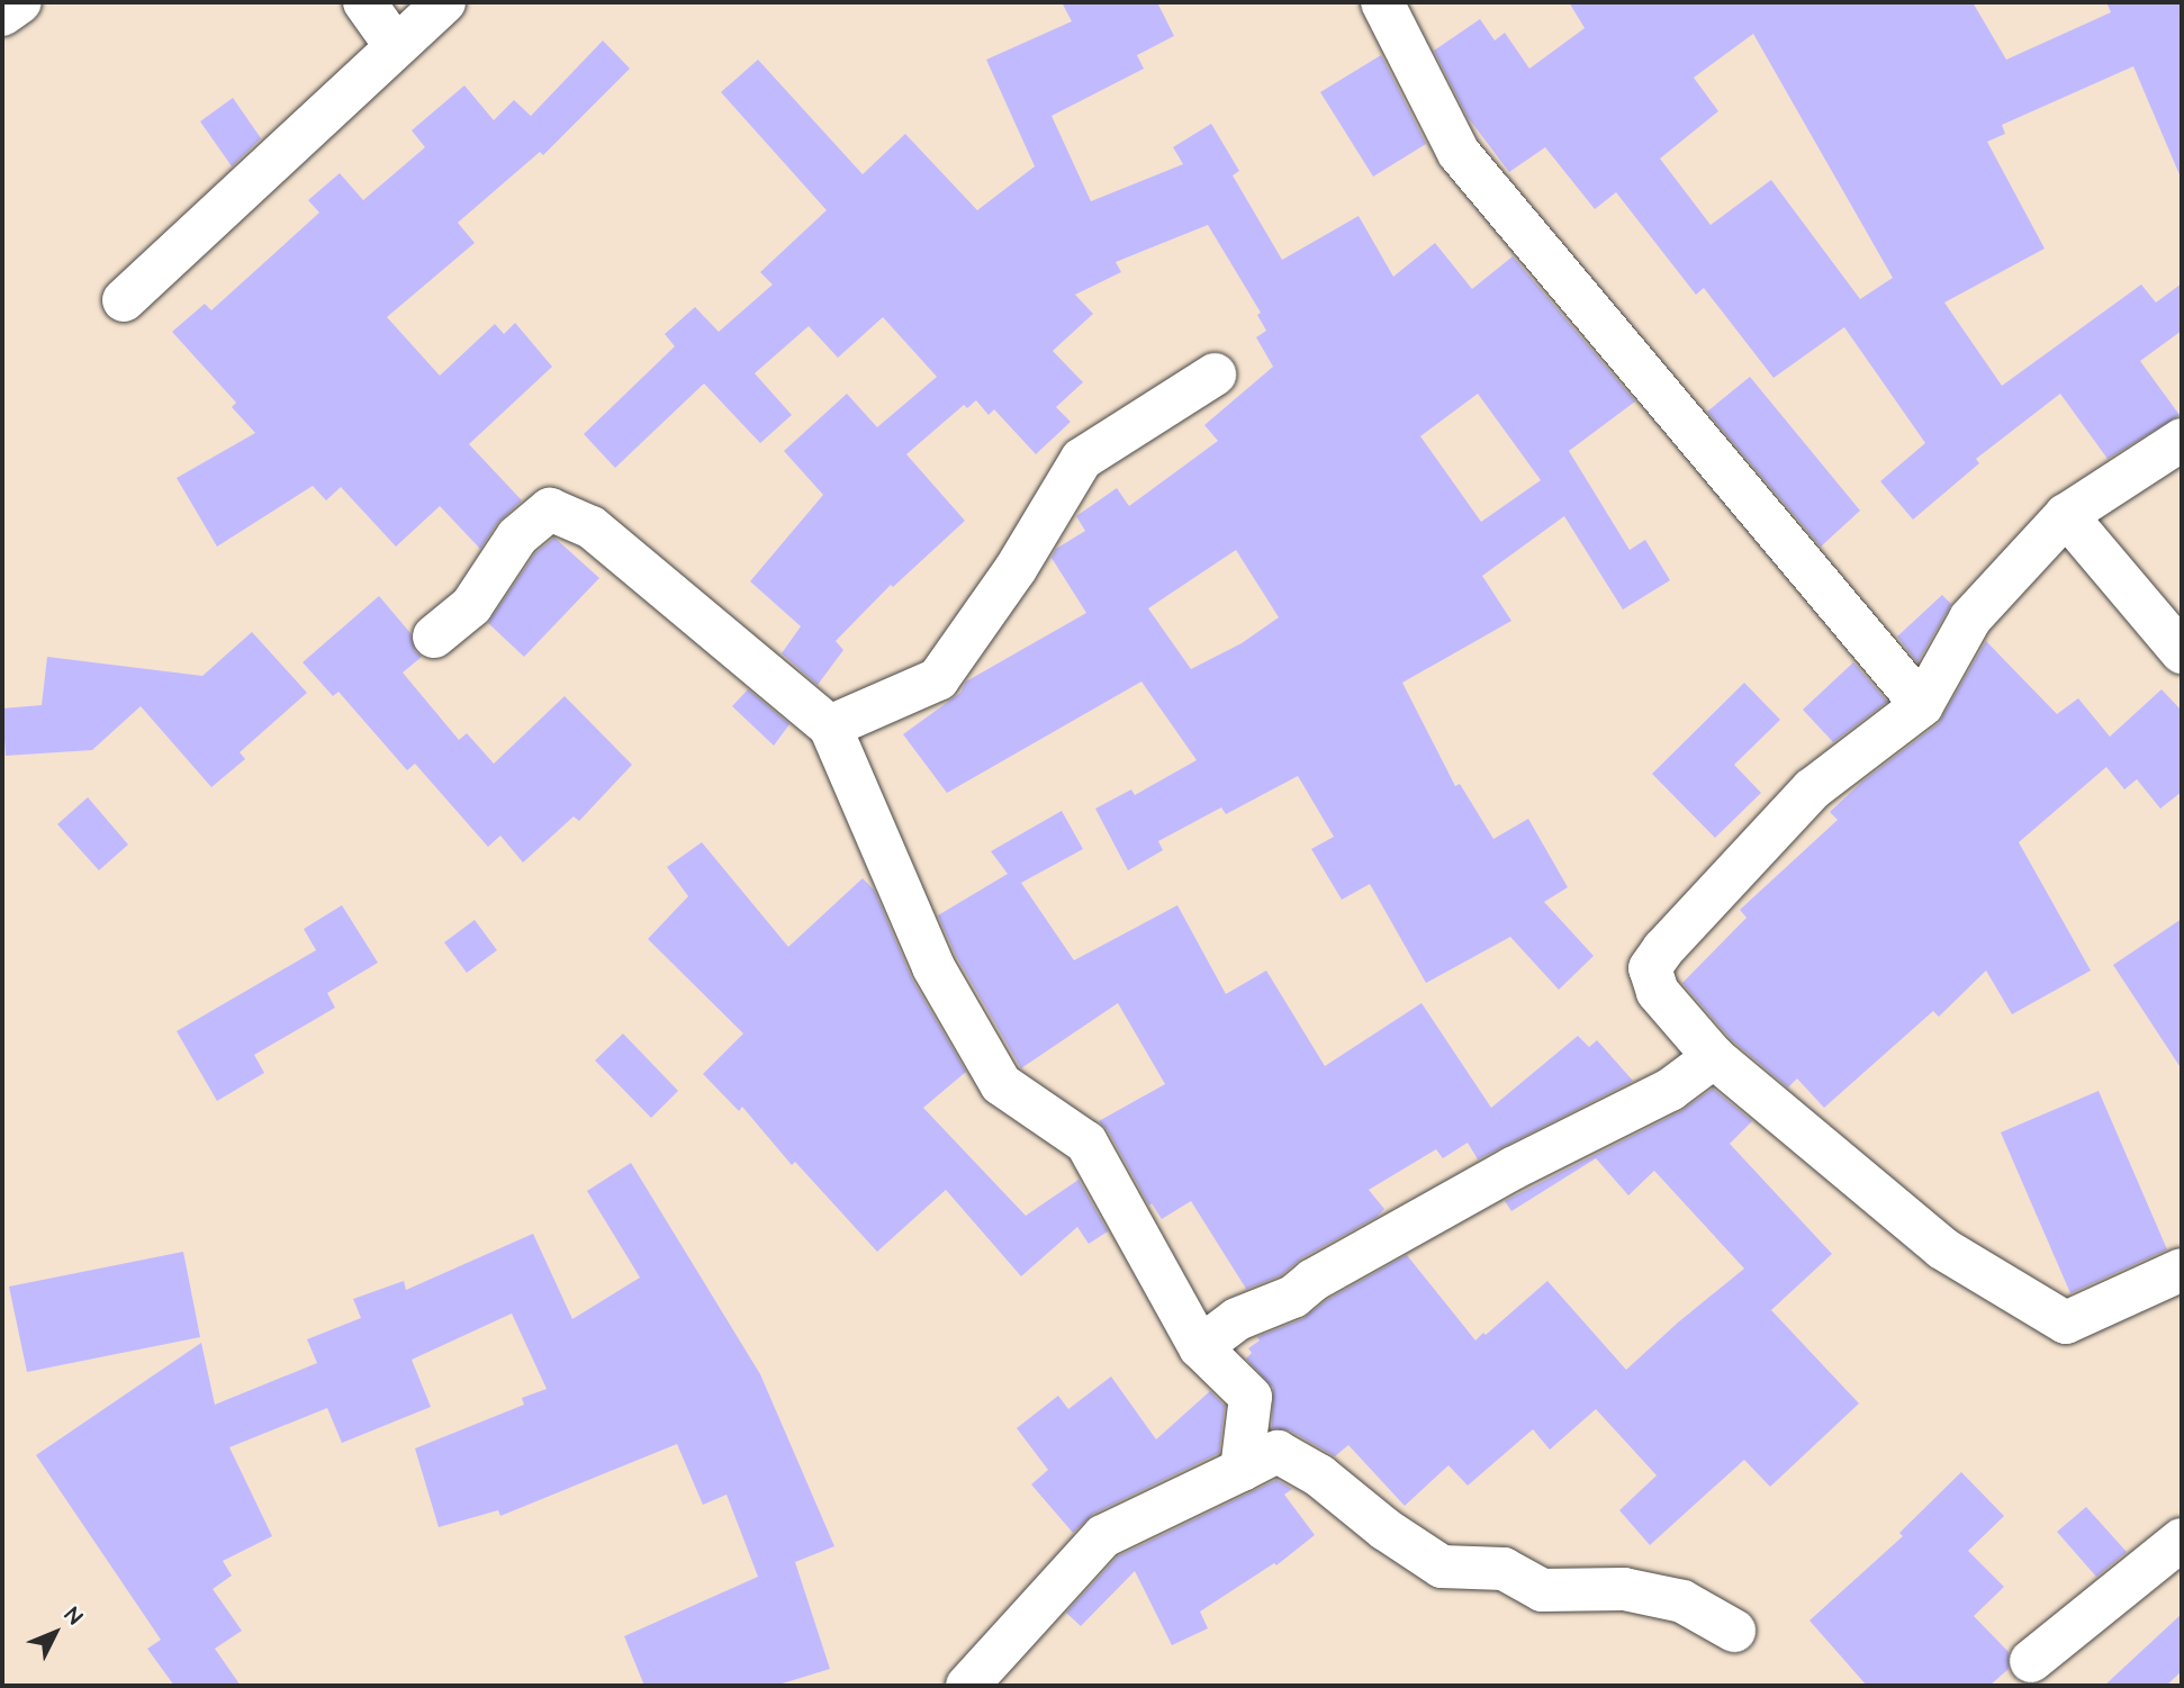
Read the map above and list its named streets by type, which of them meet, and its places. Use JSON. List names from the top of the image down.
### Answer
{
  "north": "top right"
}
